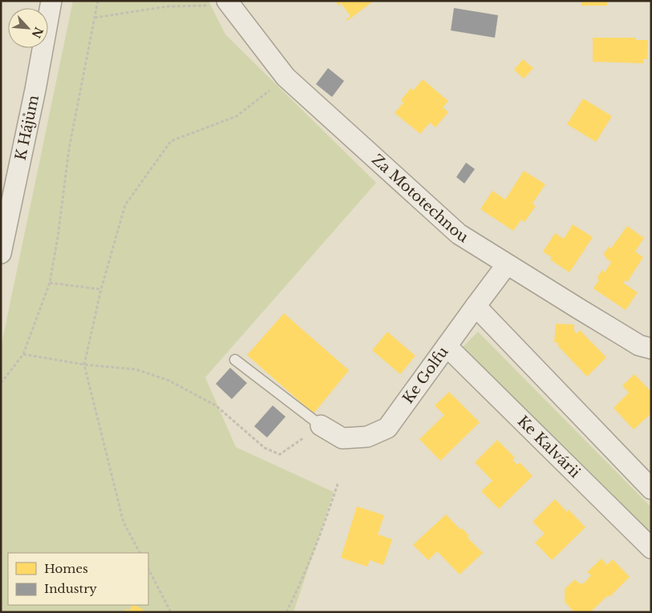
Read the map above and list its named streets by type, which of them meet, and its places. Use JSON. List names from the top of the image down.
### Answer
{
  "streets": {
    "street": [
      "K Hájům",
      "Za Mototechnou",
      "Ke Golfu",
      "Ke Kalvárii"
    ]
  },
  "crossings": [
    ["Za Mototechnou", "Ke Golfu"],
    ["Ke Golfu", "Ke Kalvárii"]
  ],
  "legend": ["Homes", "Industry"],
  "north": "bottom right"
}
